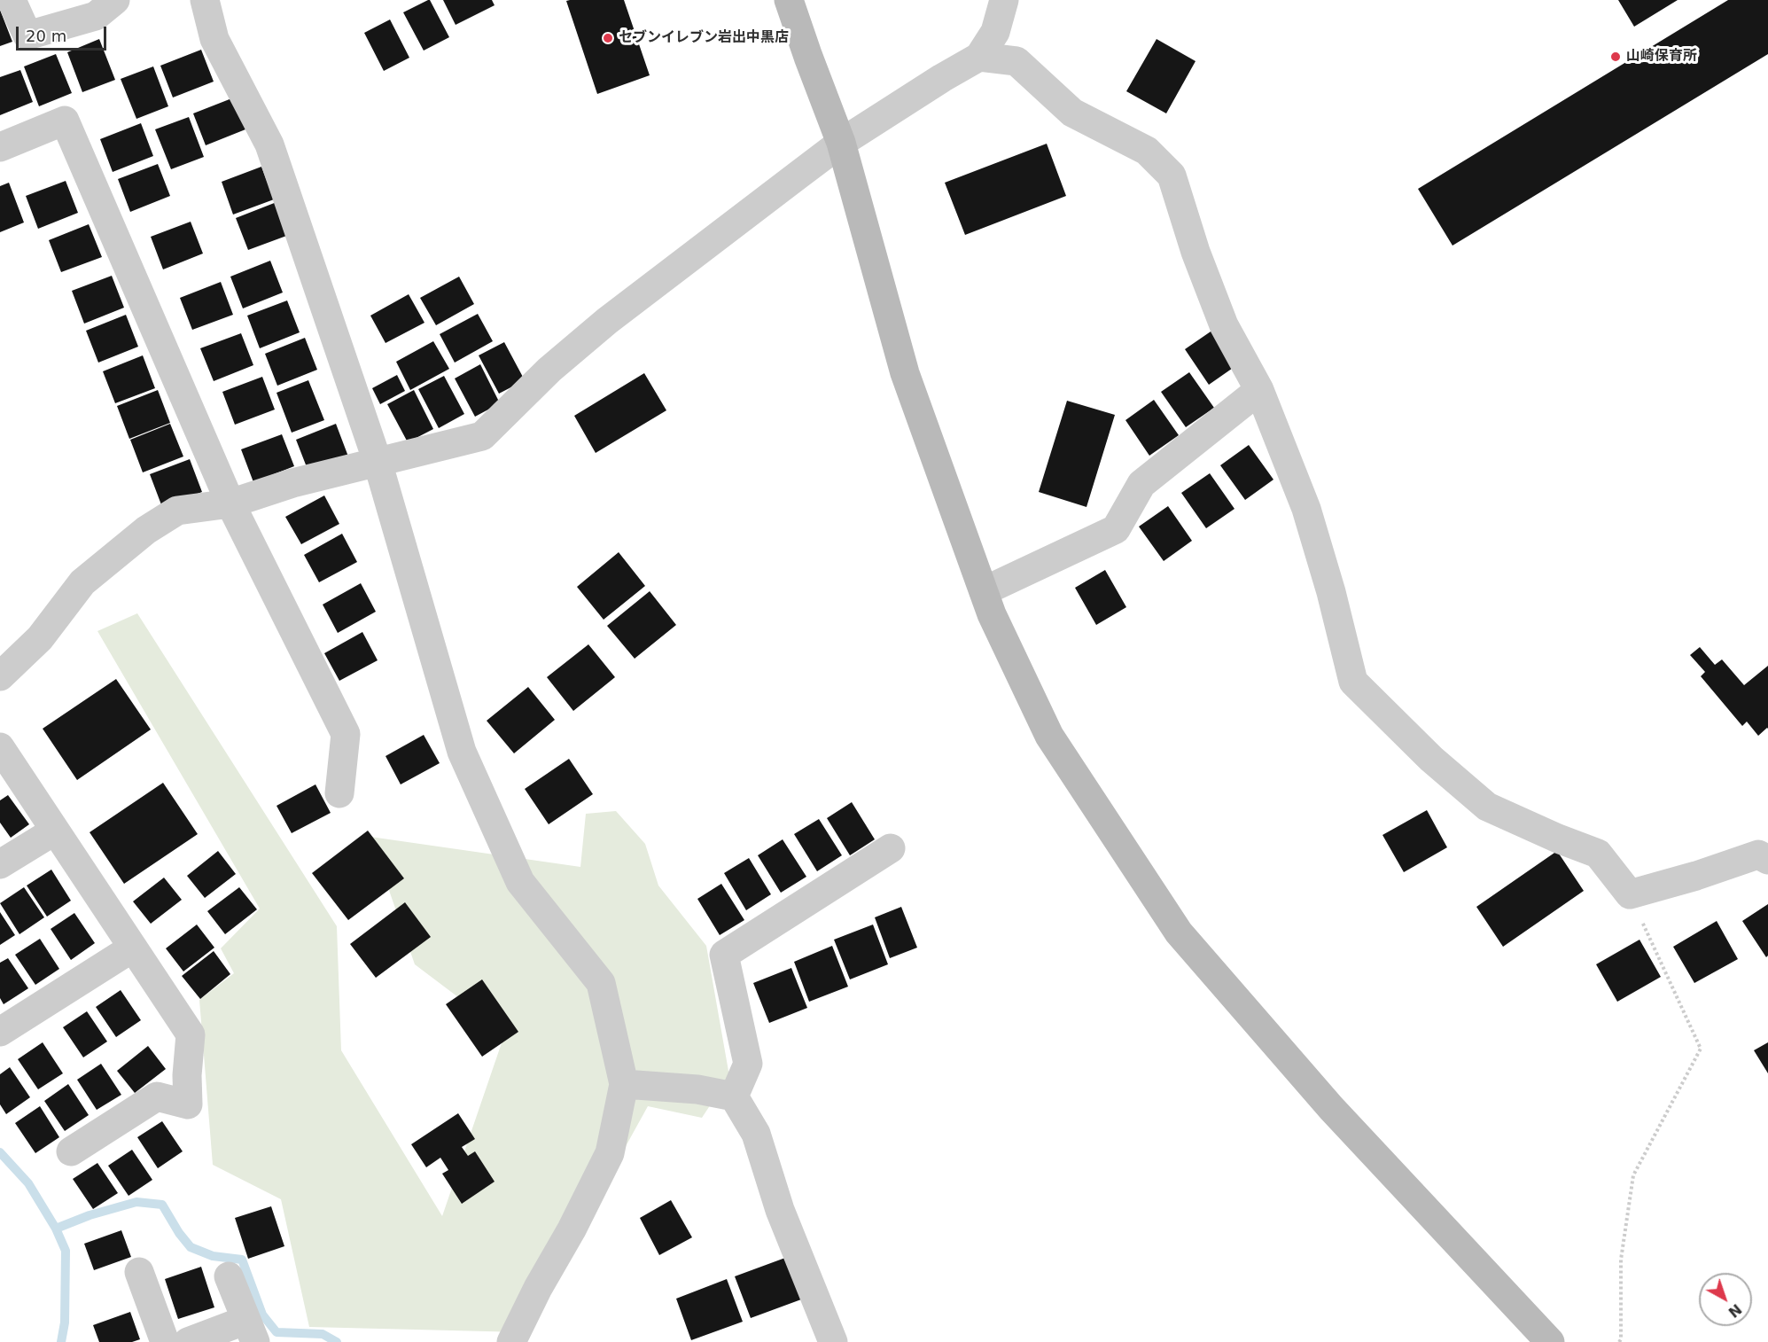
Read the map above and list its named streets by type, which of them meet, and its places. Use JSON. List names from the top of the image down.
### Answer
{
  "places": ["セブンイレブン岩出中黒店", "山崎保育所"],
  "scale_bar": "20 m",
  "north": "bottom right"
}
